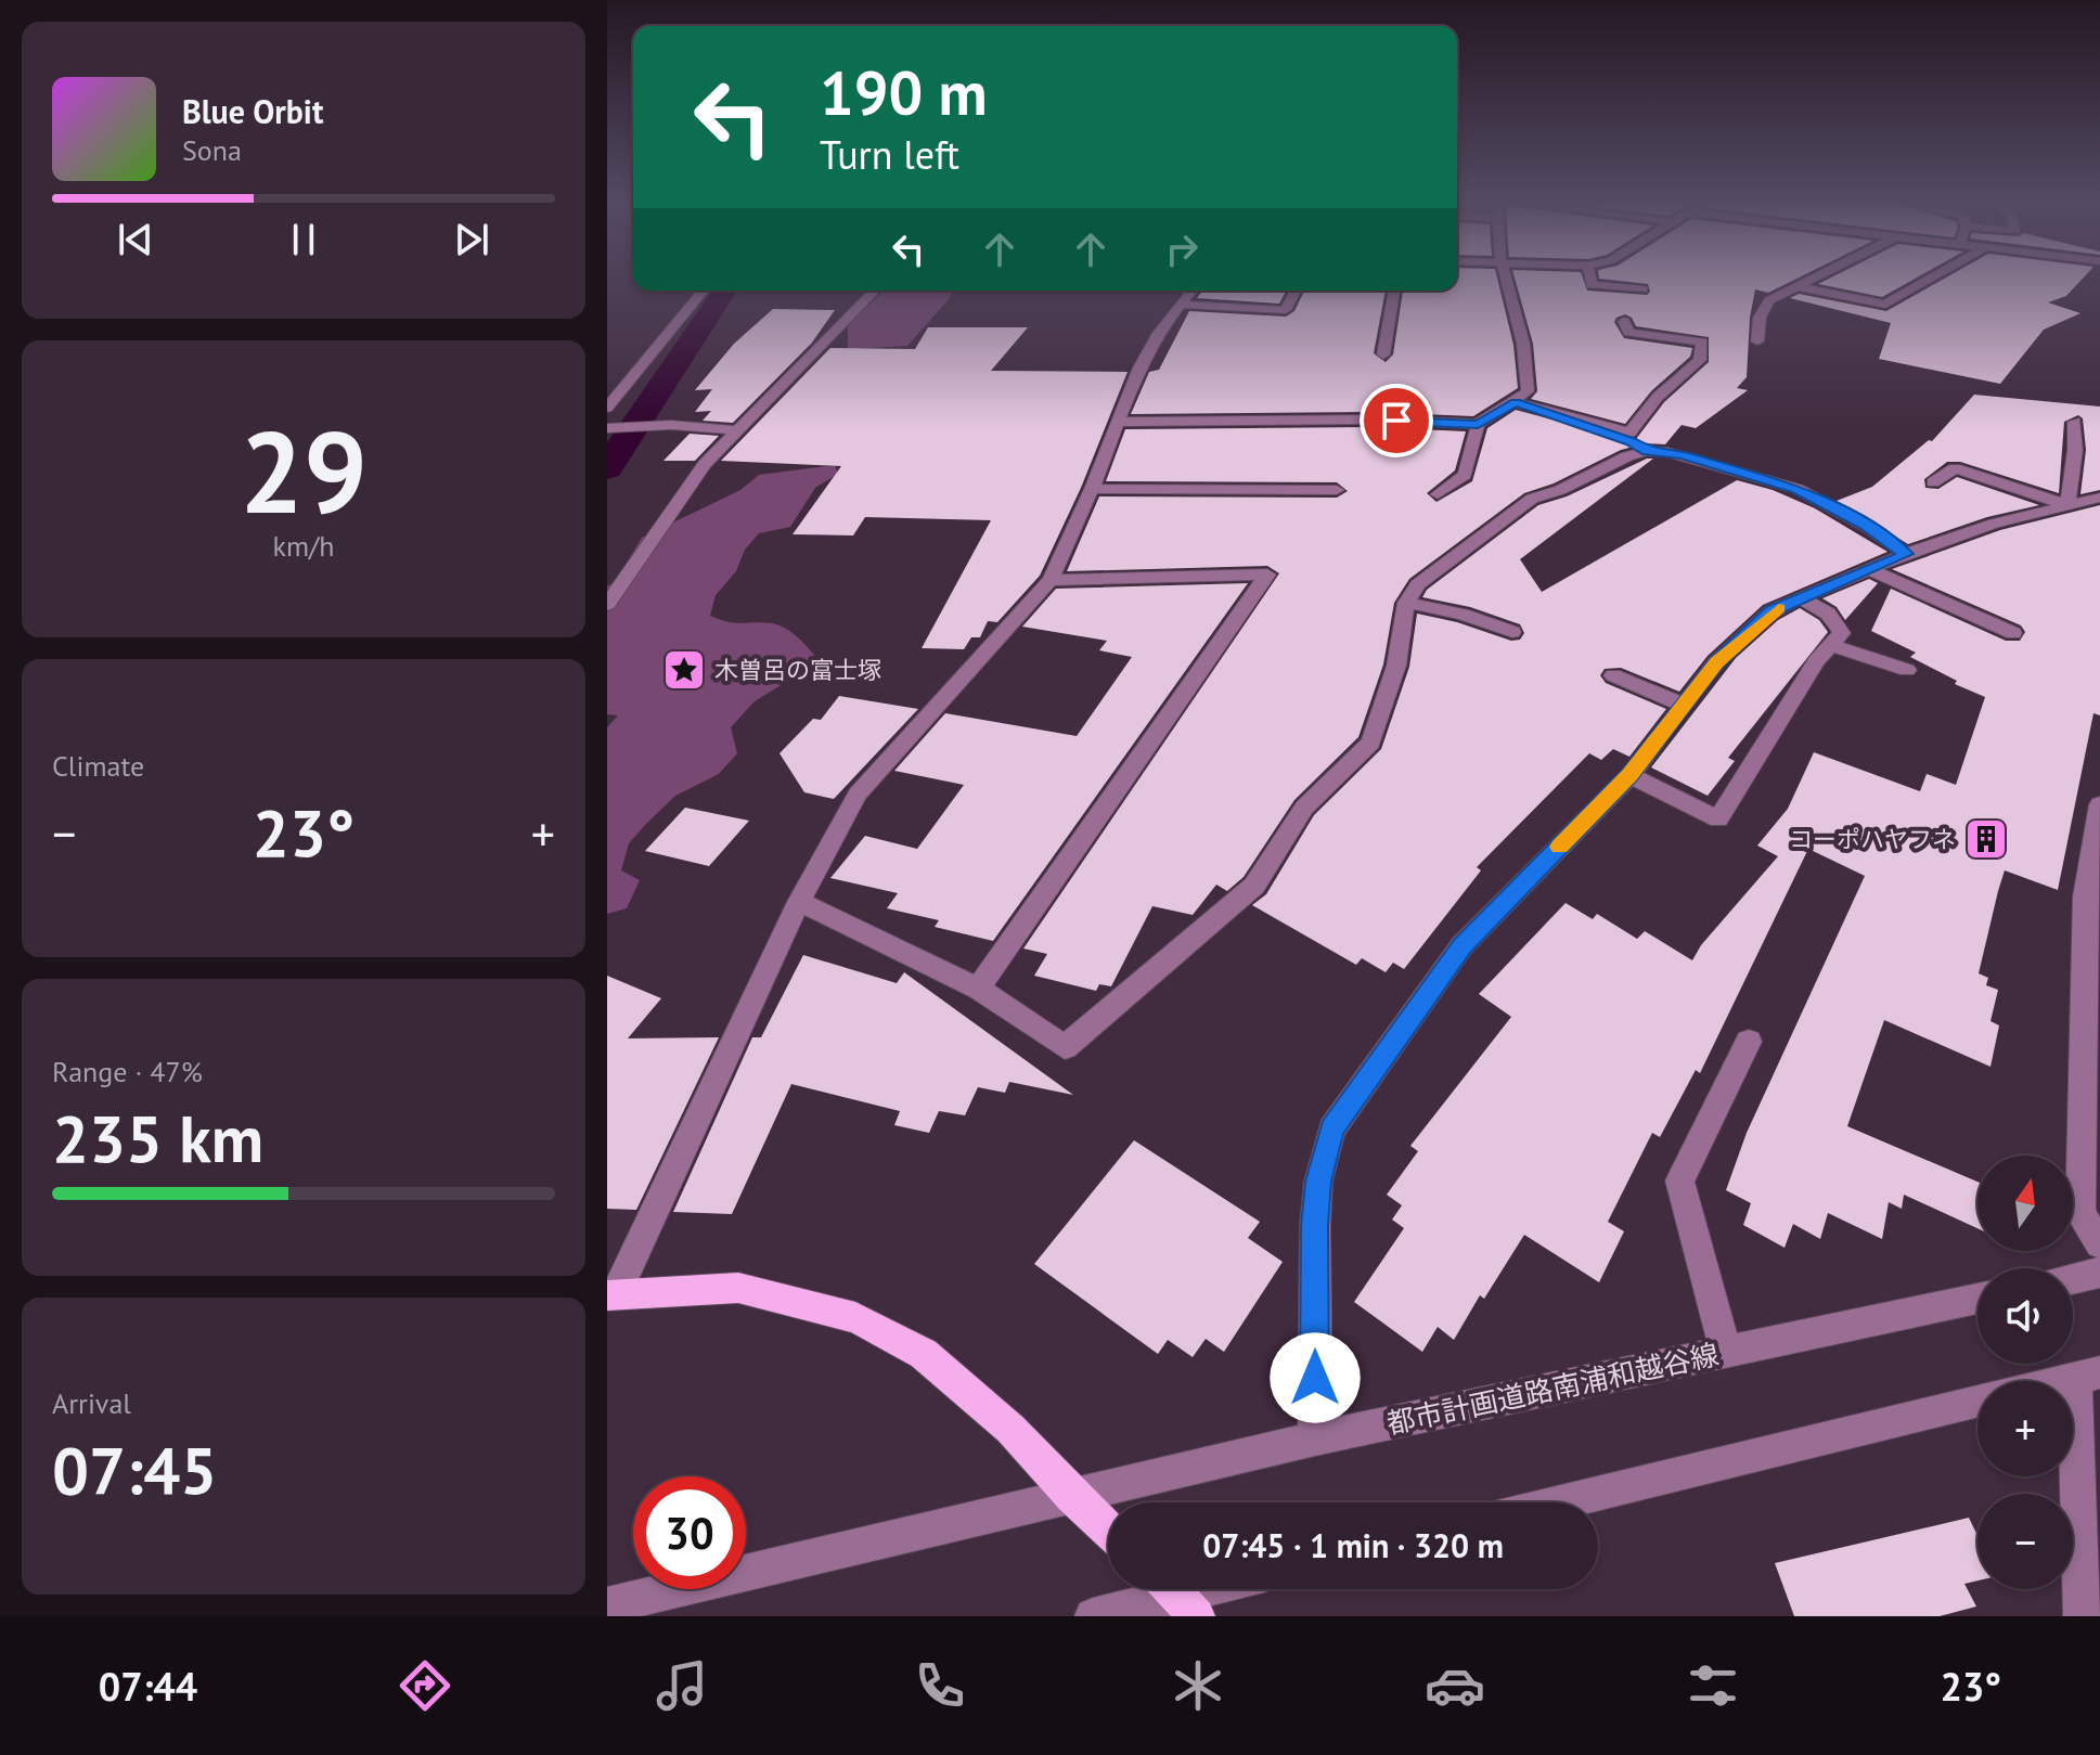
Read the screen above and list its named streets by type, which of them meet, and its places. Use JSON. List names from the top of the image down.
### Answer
{
  "streets": {
    "street": ["都市計画道路南浦和越谷線"]
  },
  "places": {
    "place": ["木曽呂の富士塚"],
    "building": ["コーポハヤフネ"]
  },
  "north": "top",
  "page": {
    "turn": ["190 m", "Turn left"],
    "song": ["Blue Orbit", "Sona"],
    "tile": [
      ["29", "km/h"],
      "Climate",
      ["Range · 47%", "235 km"],
      ["Arrival", "07:45"]
    ],
    "heat": ["−", "23°", "+"],
    "map_buttons": ["+", "−"],
    "limit": "30",
    "trip": "07:45 · 1 min · 320 m",
    "tabs": ["07:44", "23°"]
  }
}
